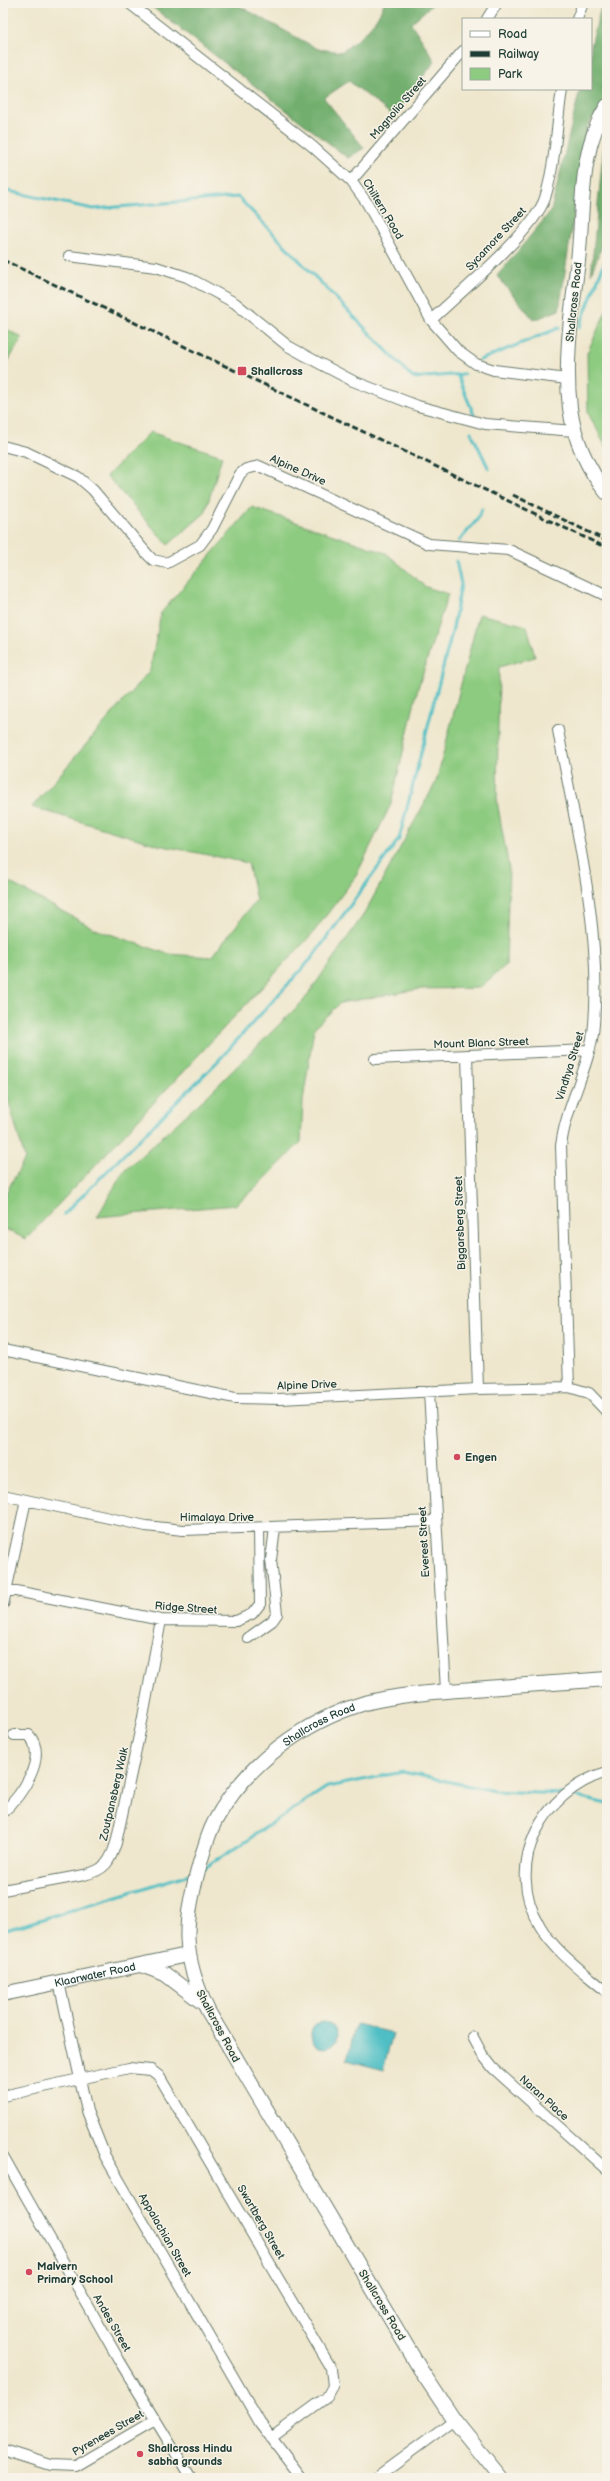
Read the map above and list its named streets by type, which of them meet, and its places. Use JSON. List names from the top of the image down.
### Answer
{
  "streets": {
    "street": [
      "Magnolia Street",
      "Chiltern Road",
      "Sycamore Street",
      "Shallcross Road",
      "Alpine Drive",
      "Mount Blanc Street",
      "Vindhya Street",
      "Biggarsberg Street",
      "Himalaya Drive",
      "Everest Street",
      "Ridge Street",
      "Zoutpansberg Walk",
      "Klaarwater Road",
      "Naran Place",
      "Swartberg Street",
      "Appalachian Street",
      "Andes Street",
      "Pyrenees Street"
    ]
  },
  "crossings": [
    ["Magnolia Street", "Chiltern Road"],
    ["Chiltern Road", "Sycamore Street"],
    ["Chiltern Road", "Shallcross Road"],
    ["Shallcross Road", "Everest Street"],
    ["Shallcross Road", "Klaarwater Road"],
    ["Alpine Drive", "Vindhya Street"],
    ["Alpine Drive", "Biggarsberg Street"],
    ["Alpine Drive", "Everest Street"],
    ["Mount Blanc Street", "Vindhya Street"],
    ["Mount Blanc Street", "Biggarsberg Street"],
    ["Himalaya Drive", "Everest Street"],
    ["Himalaya Drive", "Ridge Street"],
    ["Ridge Street", "Zoutpansberg Walk"],
    ["Klaarwater Road", "Appalachian Street"],
    ["Swartberg Street", "Appalachian Street"],
    ["Andes Street", "Pyrenees Street"]
  ],
  "places": {
    "transit": ["Shallcross"],
    "other": ["Engen", "Malvern Primary School", "Shallcross Hindu sabha grounds"]
  },
  "legend": ["Road", "Railway", "Park"]
}
